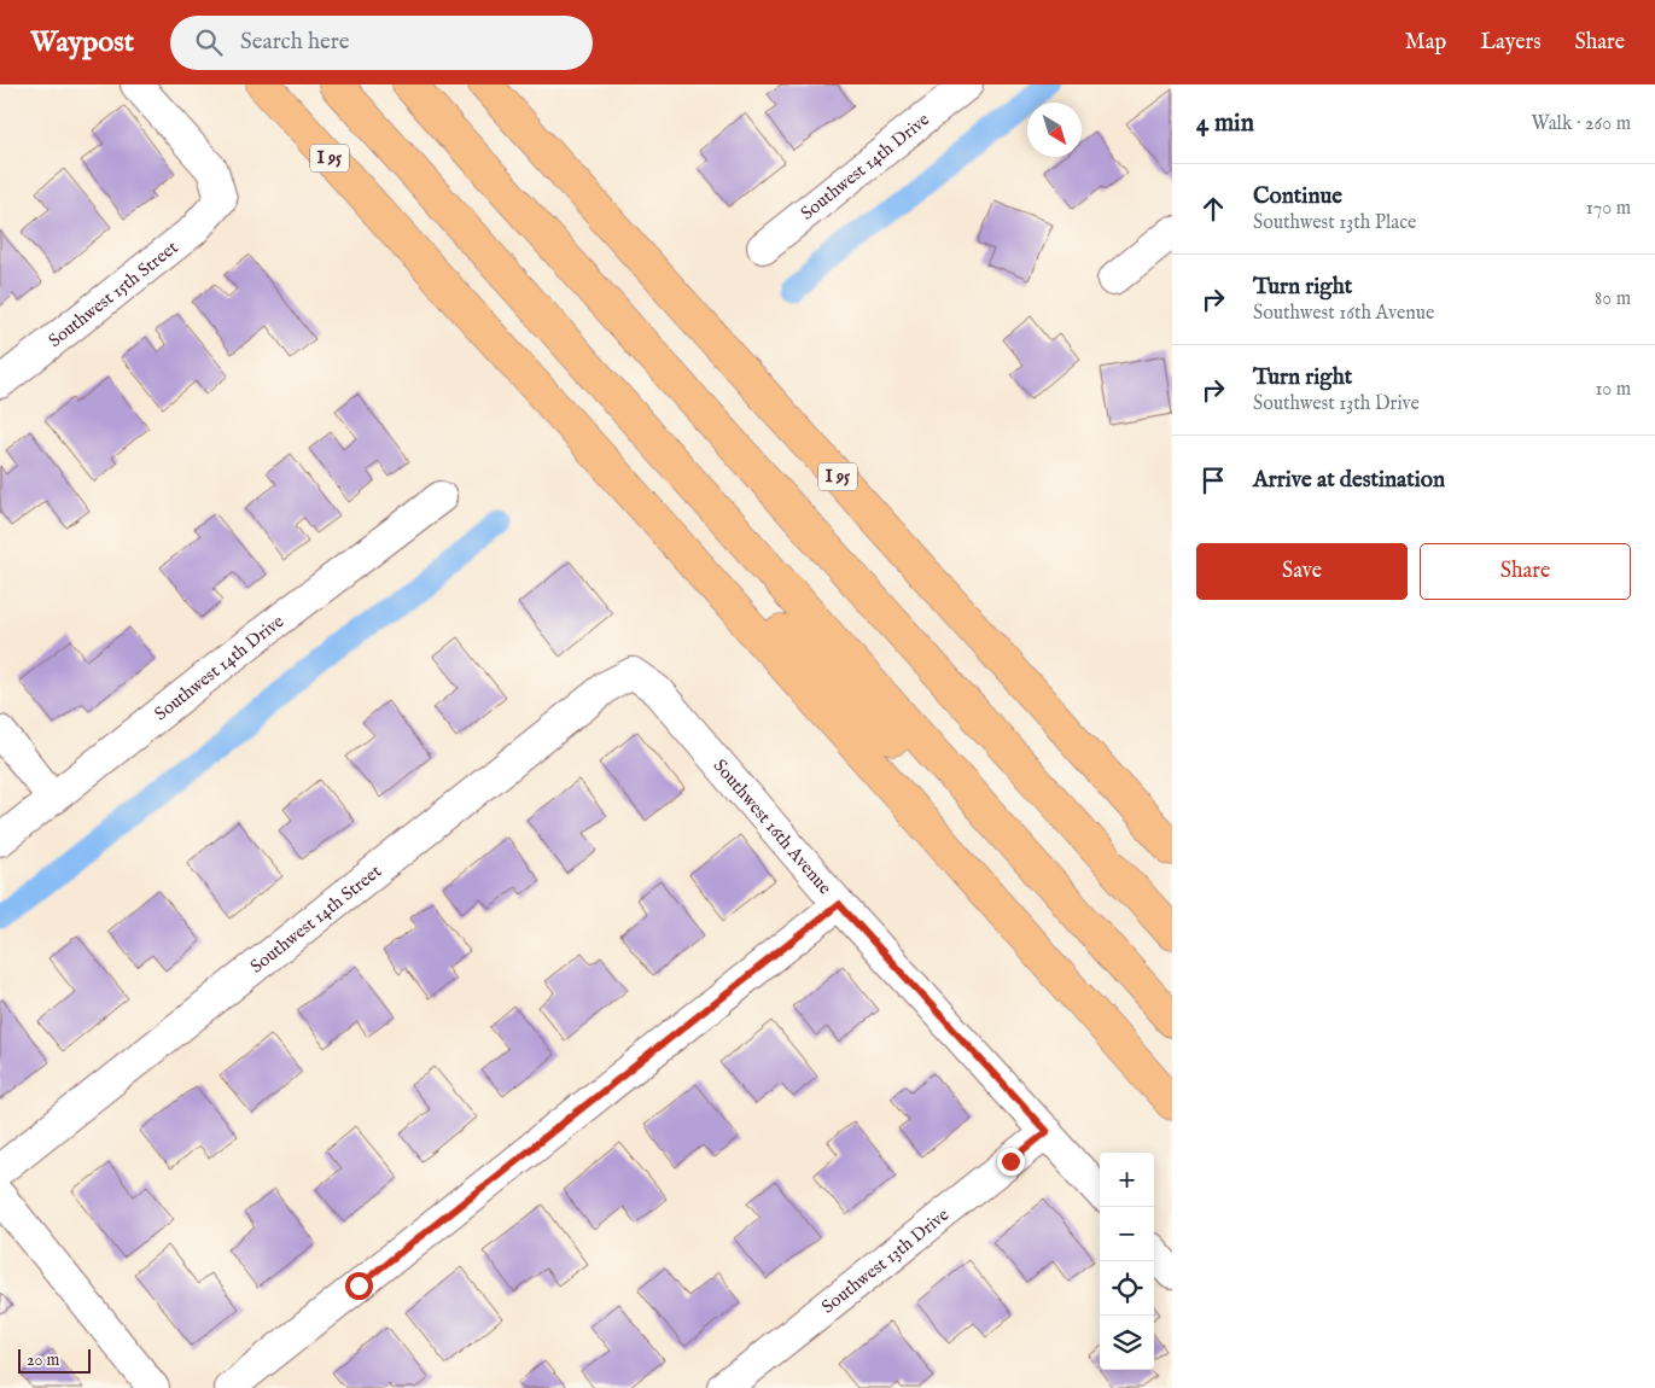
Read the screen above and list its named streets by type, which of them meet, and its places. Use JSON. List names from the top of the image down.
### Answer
{
  "streets": {
    "highway": ["I 95"],
    "street": [
      "Southwest 14th Drive",
      "Southwest 15th Street",
      "Southwest 16th Avenue",
      "Southwest 14th Street",
      "Southwest 13th Drive"
    ]
  },
  "crossings": [
    ["Southwest 16th Avenue", "Southwest 14th Street"],
    ["Southwest 16th Avenue", "Southwest 13th Drive"]
  ],
  "scale_bar": "20 m",
  "north": "bottom right",
  "page": {
    "header": "Waypost",
    "search": "Search here",
    "nav": ["Map", "Layers", "Share"],
    "heading": ["4 min", "Walk · 260 m"],
    "list": [
      ["Continue", "Southwest 13th Place", "170 m"],
      ["Turn right", "Southwest 16th Avenue", "80 m"],
      ["Turn right", "Southwest 13th Drive", "10 m"],
      "Arrive at destination"
    ],
    "buttons": ["Save", "Share"],
    "map_buttons": ["+", "−"],
    "scale": "20 m"
  }
}
